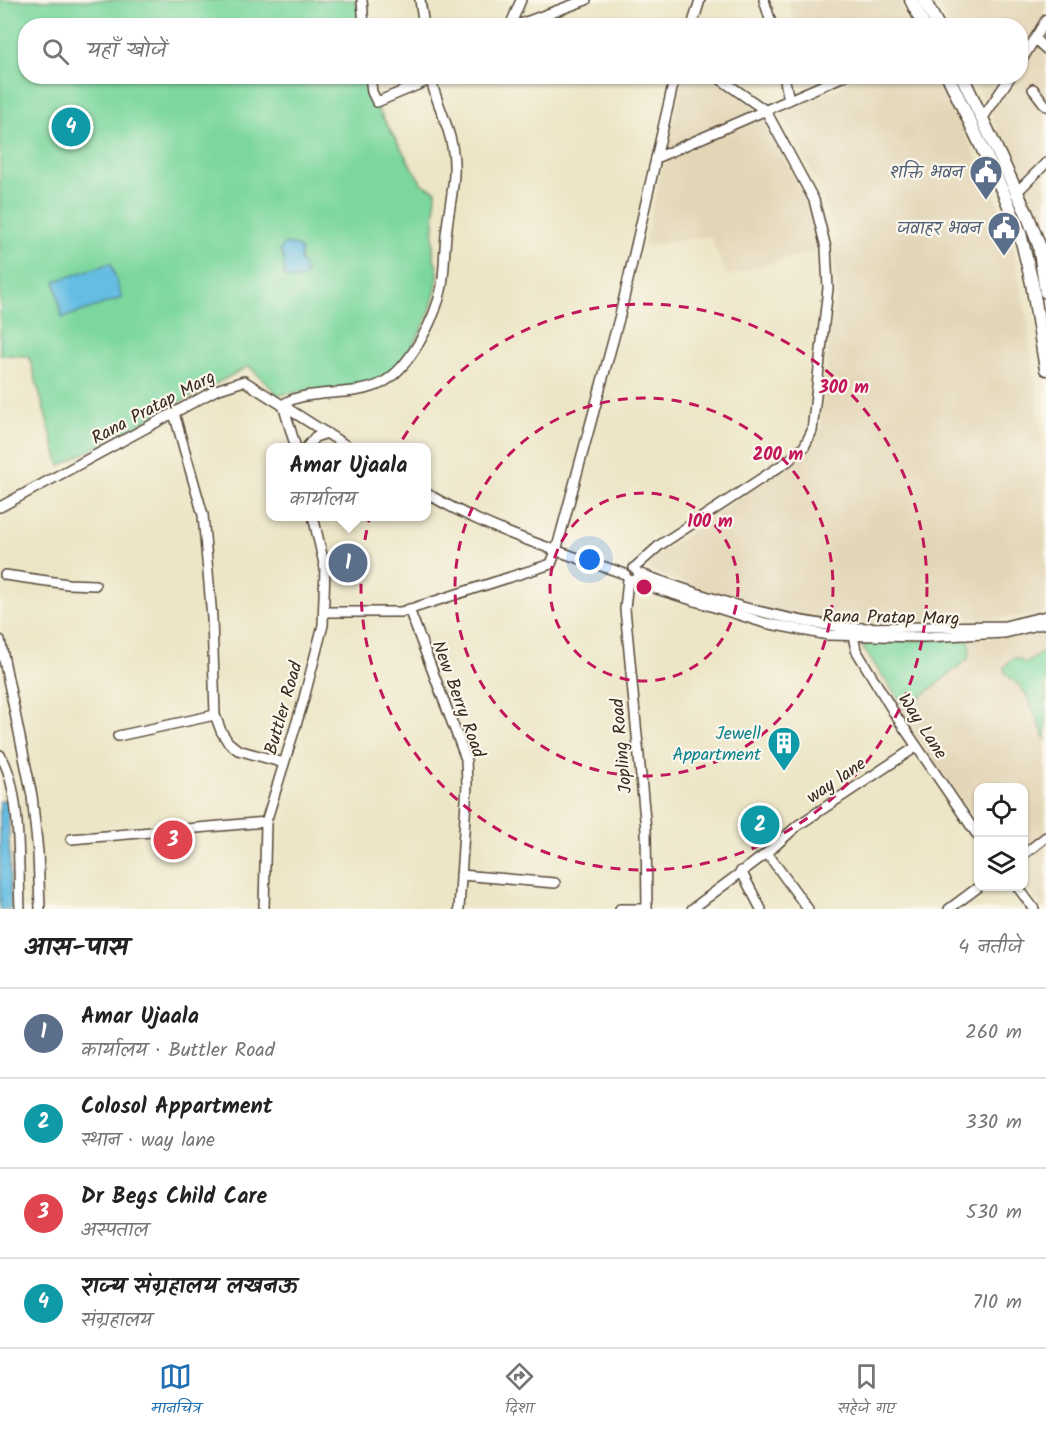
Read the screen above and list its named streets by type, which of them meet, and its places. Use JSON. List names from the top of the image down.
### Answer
{
  "streets": {
    "street": [
      "Rana Pratap Marg",
      "New Berry Road",
      "Buttler Road",
      "Way Lane",
      "Jopling Road",
      "way lane"
    ]
  },
  "crossings": [
    ["Rana Pratap Marg", "Way Lane"],
    ["Rana Pratap Marg", "Jopling Road"],
    ["Way Lane", "way lane"]
  ],
  "places": {
    "public building": ["शक्ति भवन", "जवाहर भवन"],
    "building": ["Jewell Appartment"]
  },
  "page": {
    "search": "यहाँ खोजें",
    "pins": [
      "4",
      "1",
      "2",
      "3"
    ],
    "popup": ["Amar Ujaala", "कार्यालय"],
    "heading": ["आस-पास", "4 नतीजे"],
    "list": [
      {
        "mark": "1",
        "name": "Amar Ujaala",
        "note": "कार्यालय · Buttler Road",
        "value": "260 m"
      },
      {
        "mark": "2",
        "name": "Colosol Appartment",
        "note": "स्थान · way lane",
        "value": "330 m"
      },
      {
        "mark": "3",
        "name": "Dr Begs Child Care",
        "note": "अस्पताल",
        "value": "530 m"
      },
      {
        "mark": "4",
        "name": "राज्य संग्रहालय लखनऊ",
        "note": "संग्रहालय",
        "value": "710 m"
      }
    ],
    "nav": ["मानचित्र", "दिशा", "सहेजे गए"]
  },
  "rings": ["300 m", "200 m", "100 m"]
}
